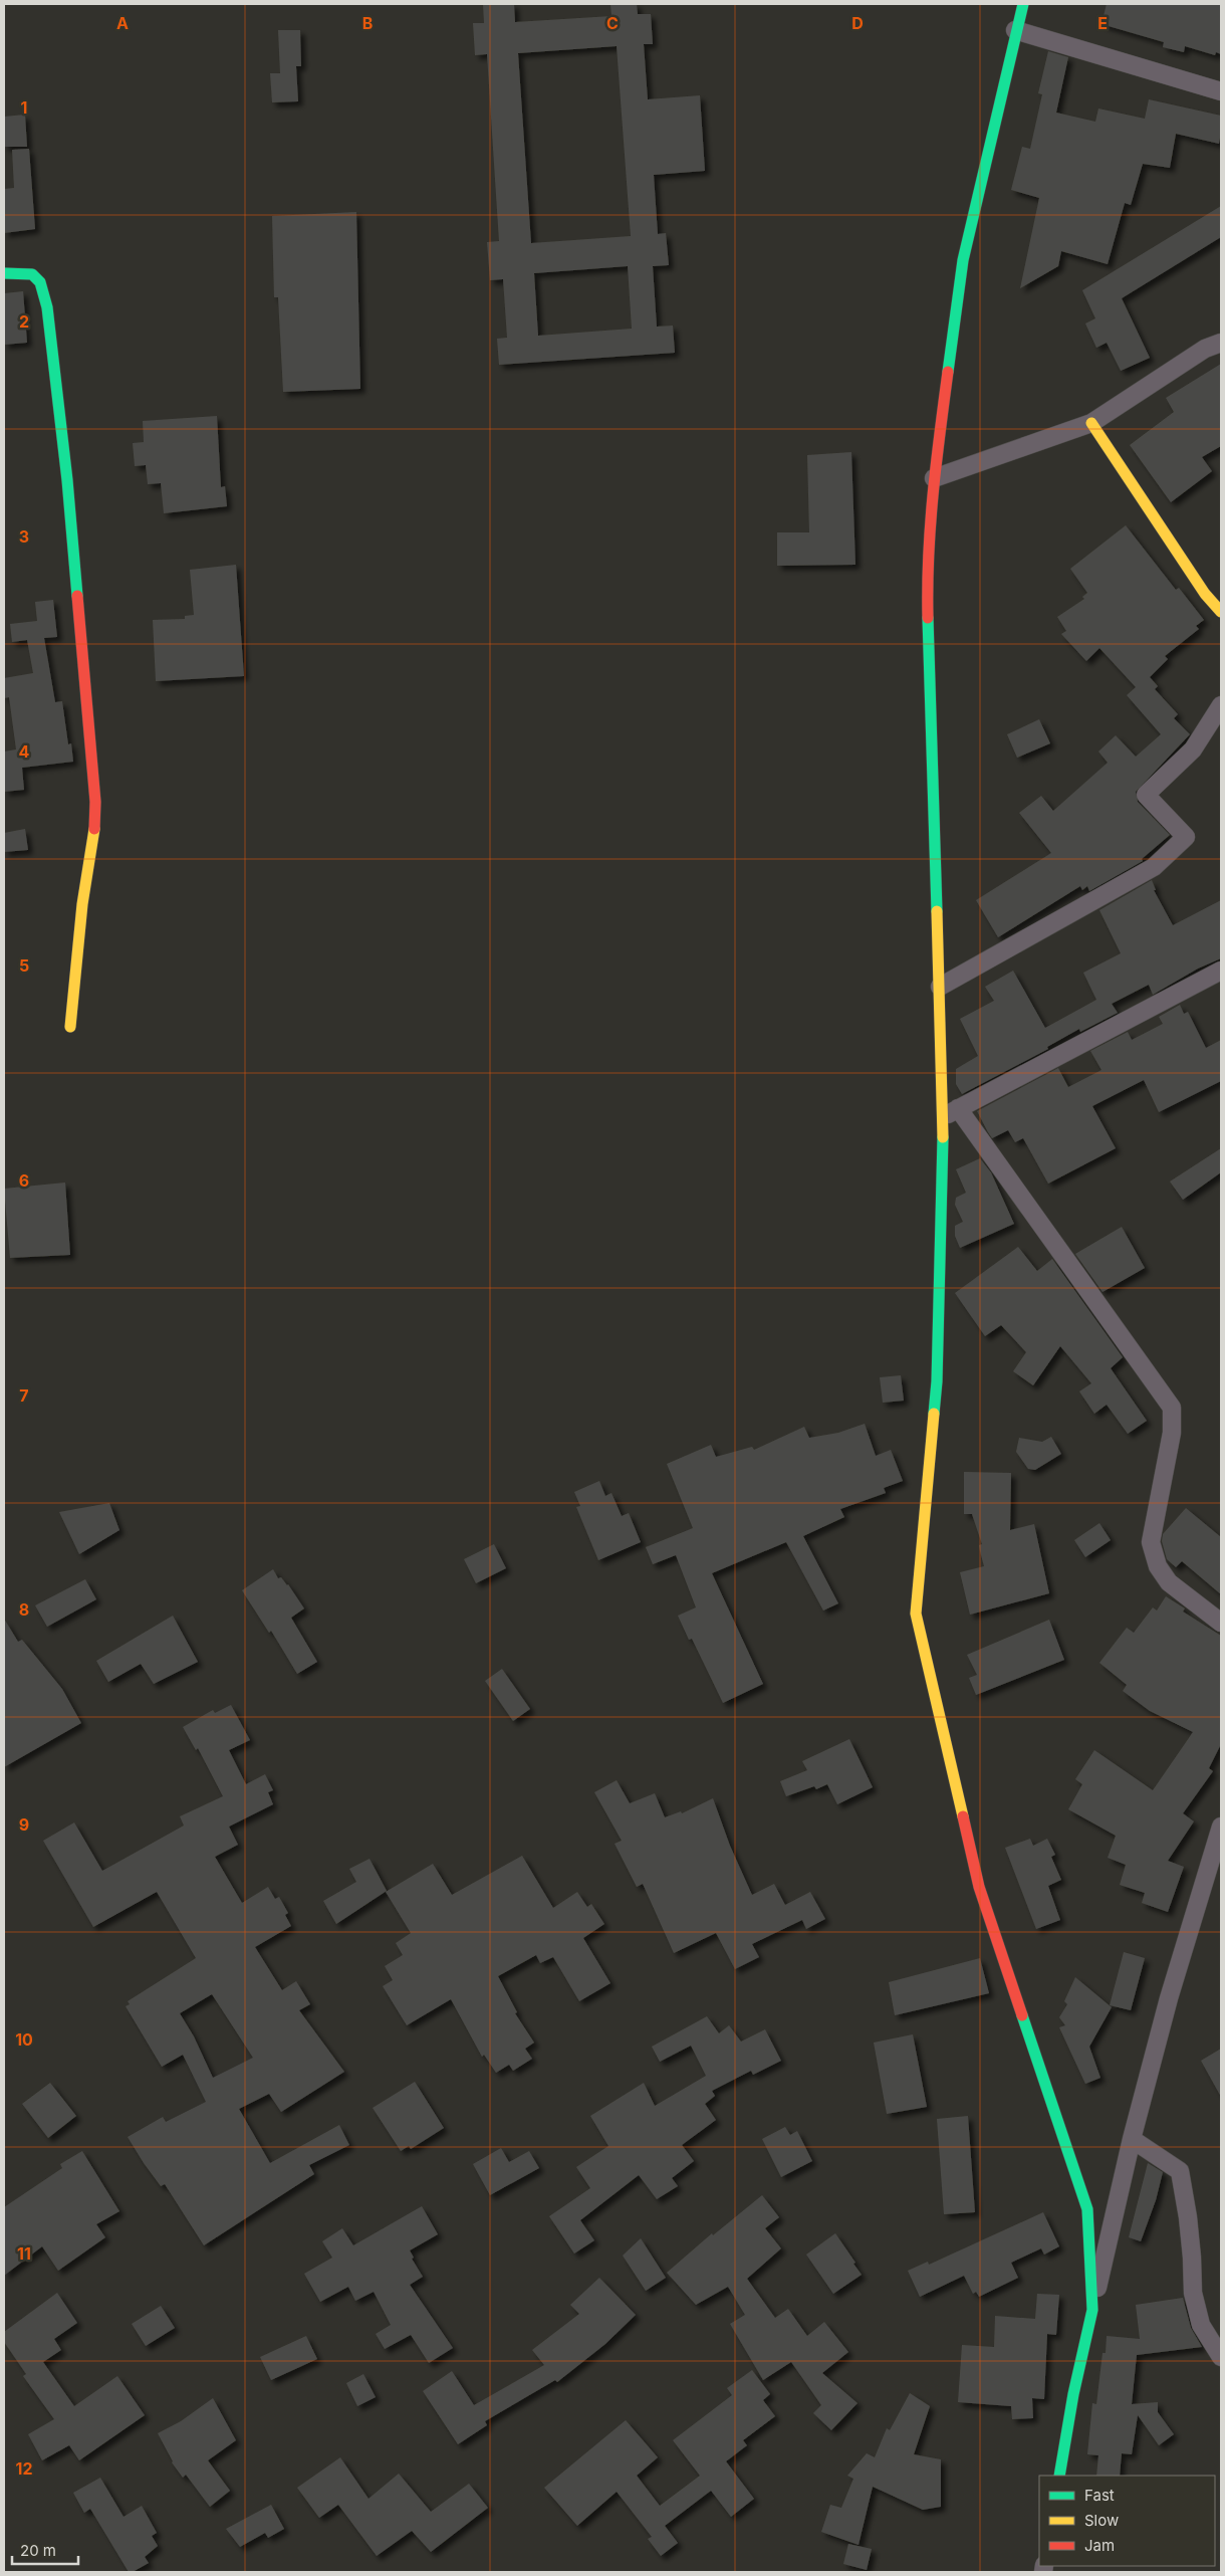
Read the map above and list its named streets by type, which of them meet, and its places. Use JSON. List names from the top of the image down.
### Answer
{
  "legend": ["Fast", "Slow", "Jam"],
  "scale_bar": "20 m",
  "grid": {
    "columns": [
      "A",
      "B",
      "C",
      "D",
      "E"
    ],
    "rows": [
      "1",
      "2",
      "3",
      "4",
      "5",
      "6",
      "7",
      "8",
      "9",
      "10",
      "11",
      "12"
    ]
  }
}
